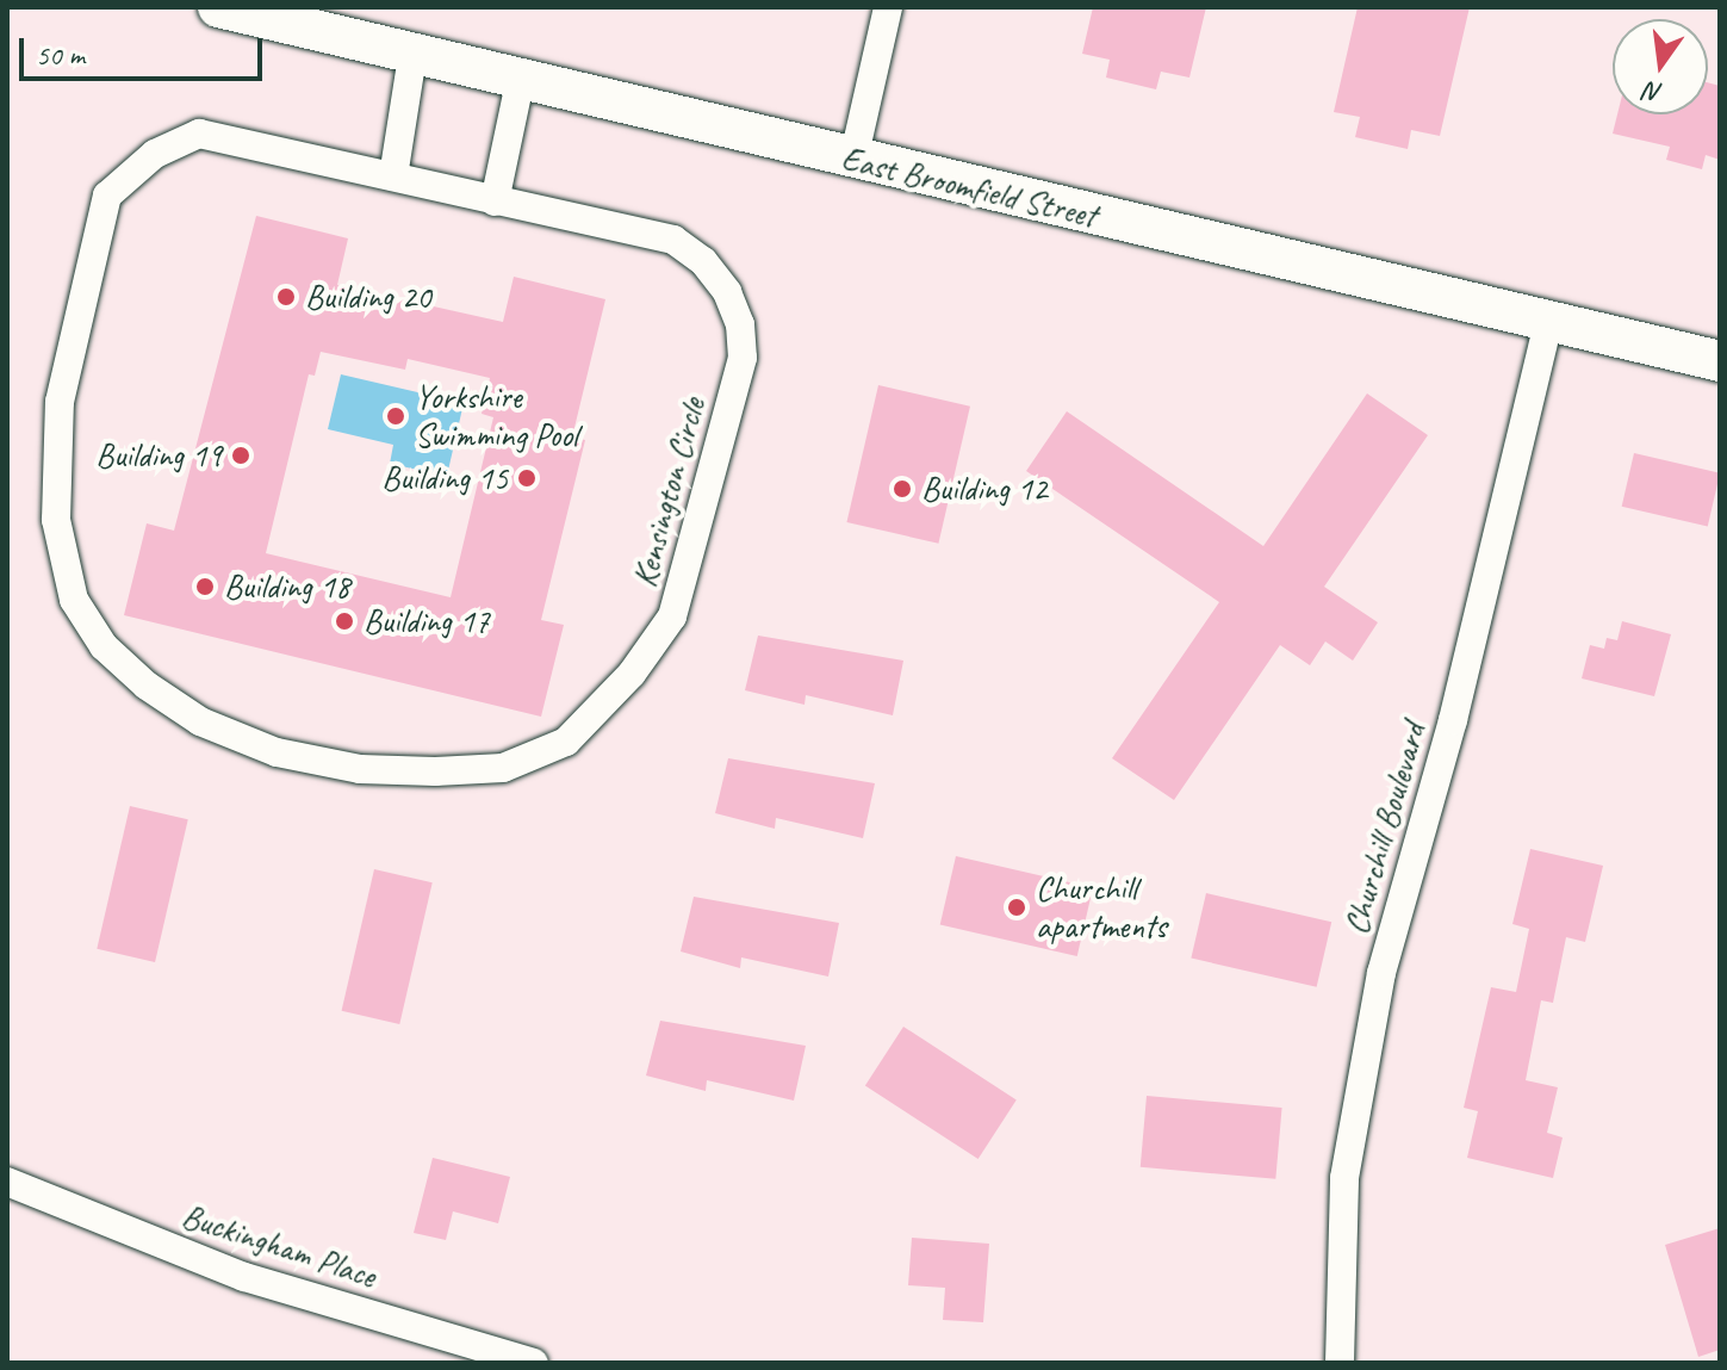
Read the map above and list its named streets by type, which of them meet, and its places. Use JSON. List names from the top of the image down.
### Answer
{
  "streets": {
    "main road": ["East Broomfield Street"],
    "street": ["Kensington Circle", "Churchill Boulevard", "Buckingham Place"]
  },
  "crossings": [
    ["East Broomfield Street", "Churchill Boulevard"]
  ],
  "places": [
    "Building 20",
    "Yorkshire Swimming Pool",
    "Building 19",
    "Building 15",
    "Building 12",
    "Building 18",
    "Building 17",
    "Churchill apartments"
  ],
  "scale_bar": "50 m",
  "north": "bottom"
}
